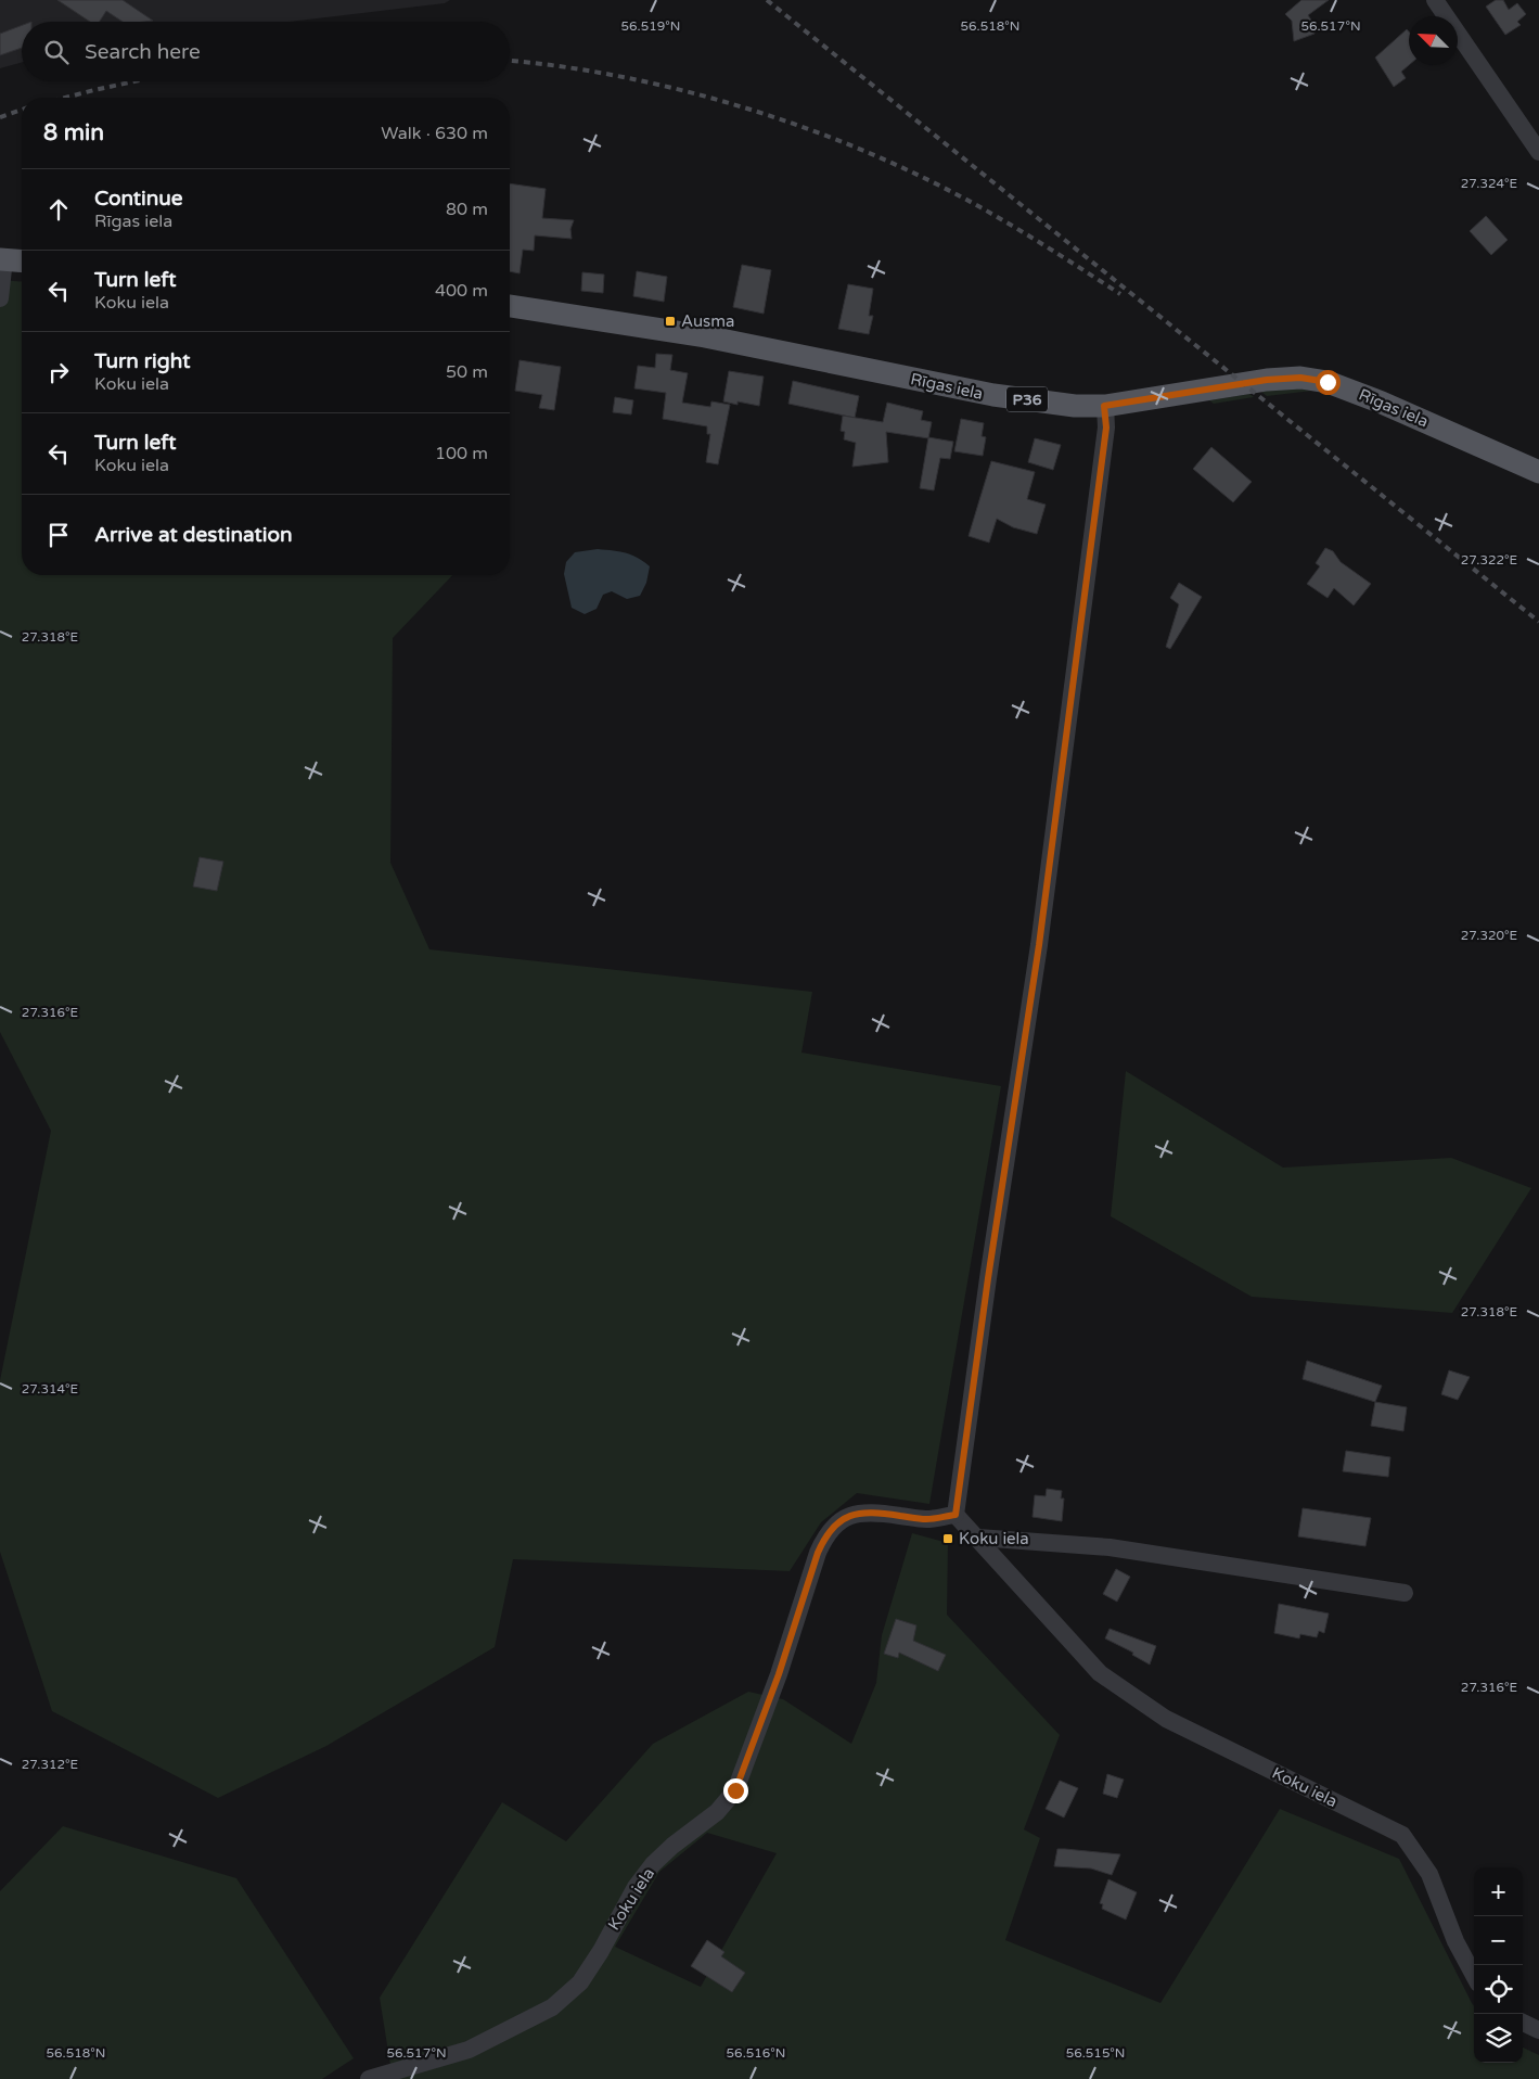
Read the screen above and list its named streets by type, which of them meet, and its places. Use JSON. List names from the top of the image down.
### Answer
{
  "streets": {
    "main road": ["Rīgas iela", "P36"],
    "street": ["Koku iela"]
  },
  "places": {
    "transit": ["Ausma", "Koku iela"]
  },
  "north": "top left",
  "page": {
    "search": "Search here",
    "heading": ["8 min", "Walk · 630 m"],
    "list": [
      ["Continue", "Rīgas iela", "80 m"],
      ["Turn left", "Koku iela", "400 m"],
      ["Turn right", "Koku iela", "50 m"],
      ["Turn left", "Koku iela", "100 m"],
      "Arrive at destination"
    ],
    "map_buttons": ["+", "−"]
  },
  "coordinates": [
    "56.519°N",
    "56.518°N",
    "56.517°N",
    "27.324°E",
    "27.322°E",
    "27.318°E",
    "27.320°E",
    "27.316°E",
    "27.314°E",
    "27.312°E",
    "56.516°N",
    "56.515°N"
  ]
}
